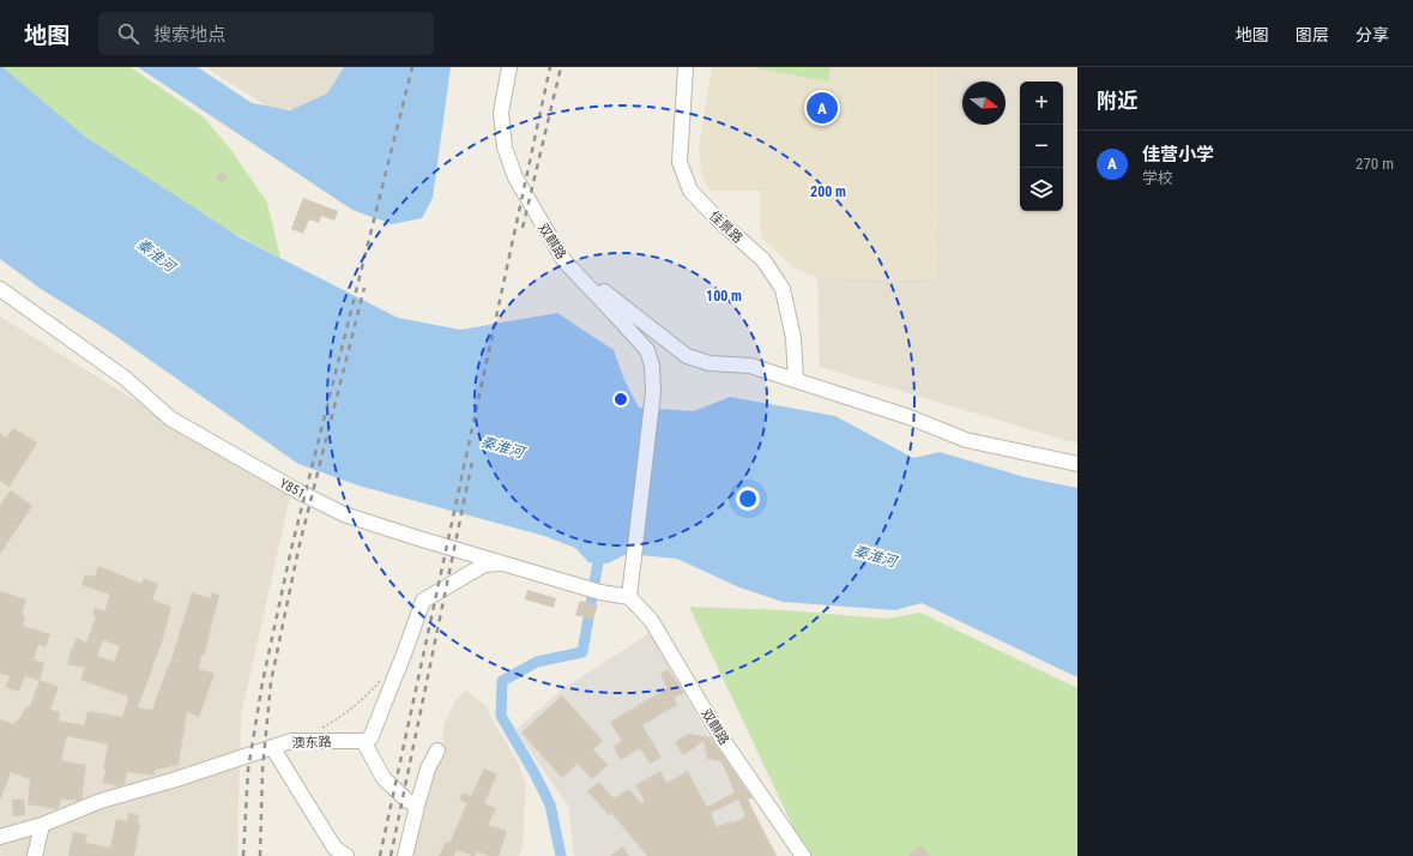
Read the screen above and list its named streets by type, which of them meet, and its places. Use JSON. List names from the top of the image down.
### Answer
{
  "streets": {
    "street": [
      "佳景路",
      "双麒路",
      "Y851",
      "澳东路"
    ]
  },
  "crossings": [
    ["双麒路", "Y851"]
  ],
  "water": ["秦淮河"],
  "north": "right",
  "page": {
    "header": "地图",
    "search": "搜索地点",
    "nav": ["地图", "图层", "分享"],
    "heading": "附近",
    "map_buttons": ["+", "−"],
    "pins": "A",
    "list": [
      {
        "mark": "A",
        "name": "佳营小学",
        "note": "学校",
        "value": "270 m"
      }
    ]
  },
  "rings": ["200 m", "100 m"]
}
